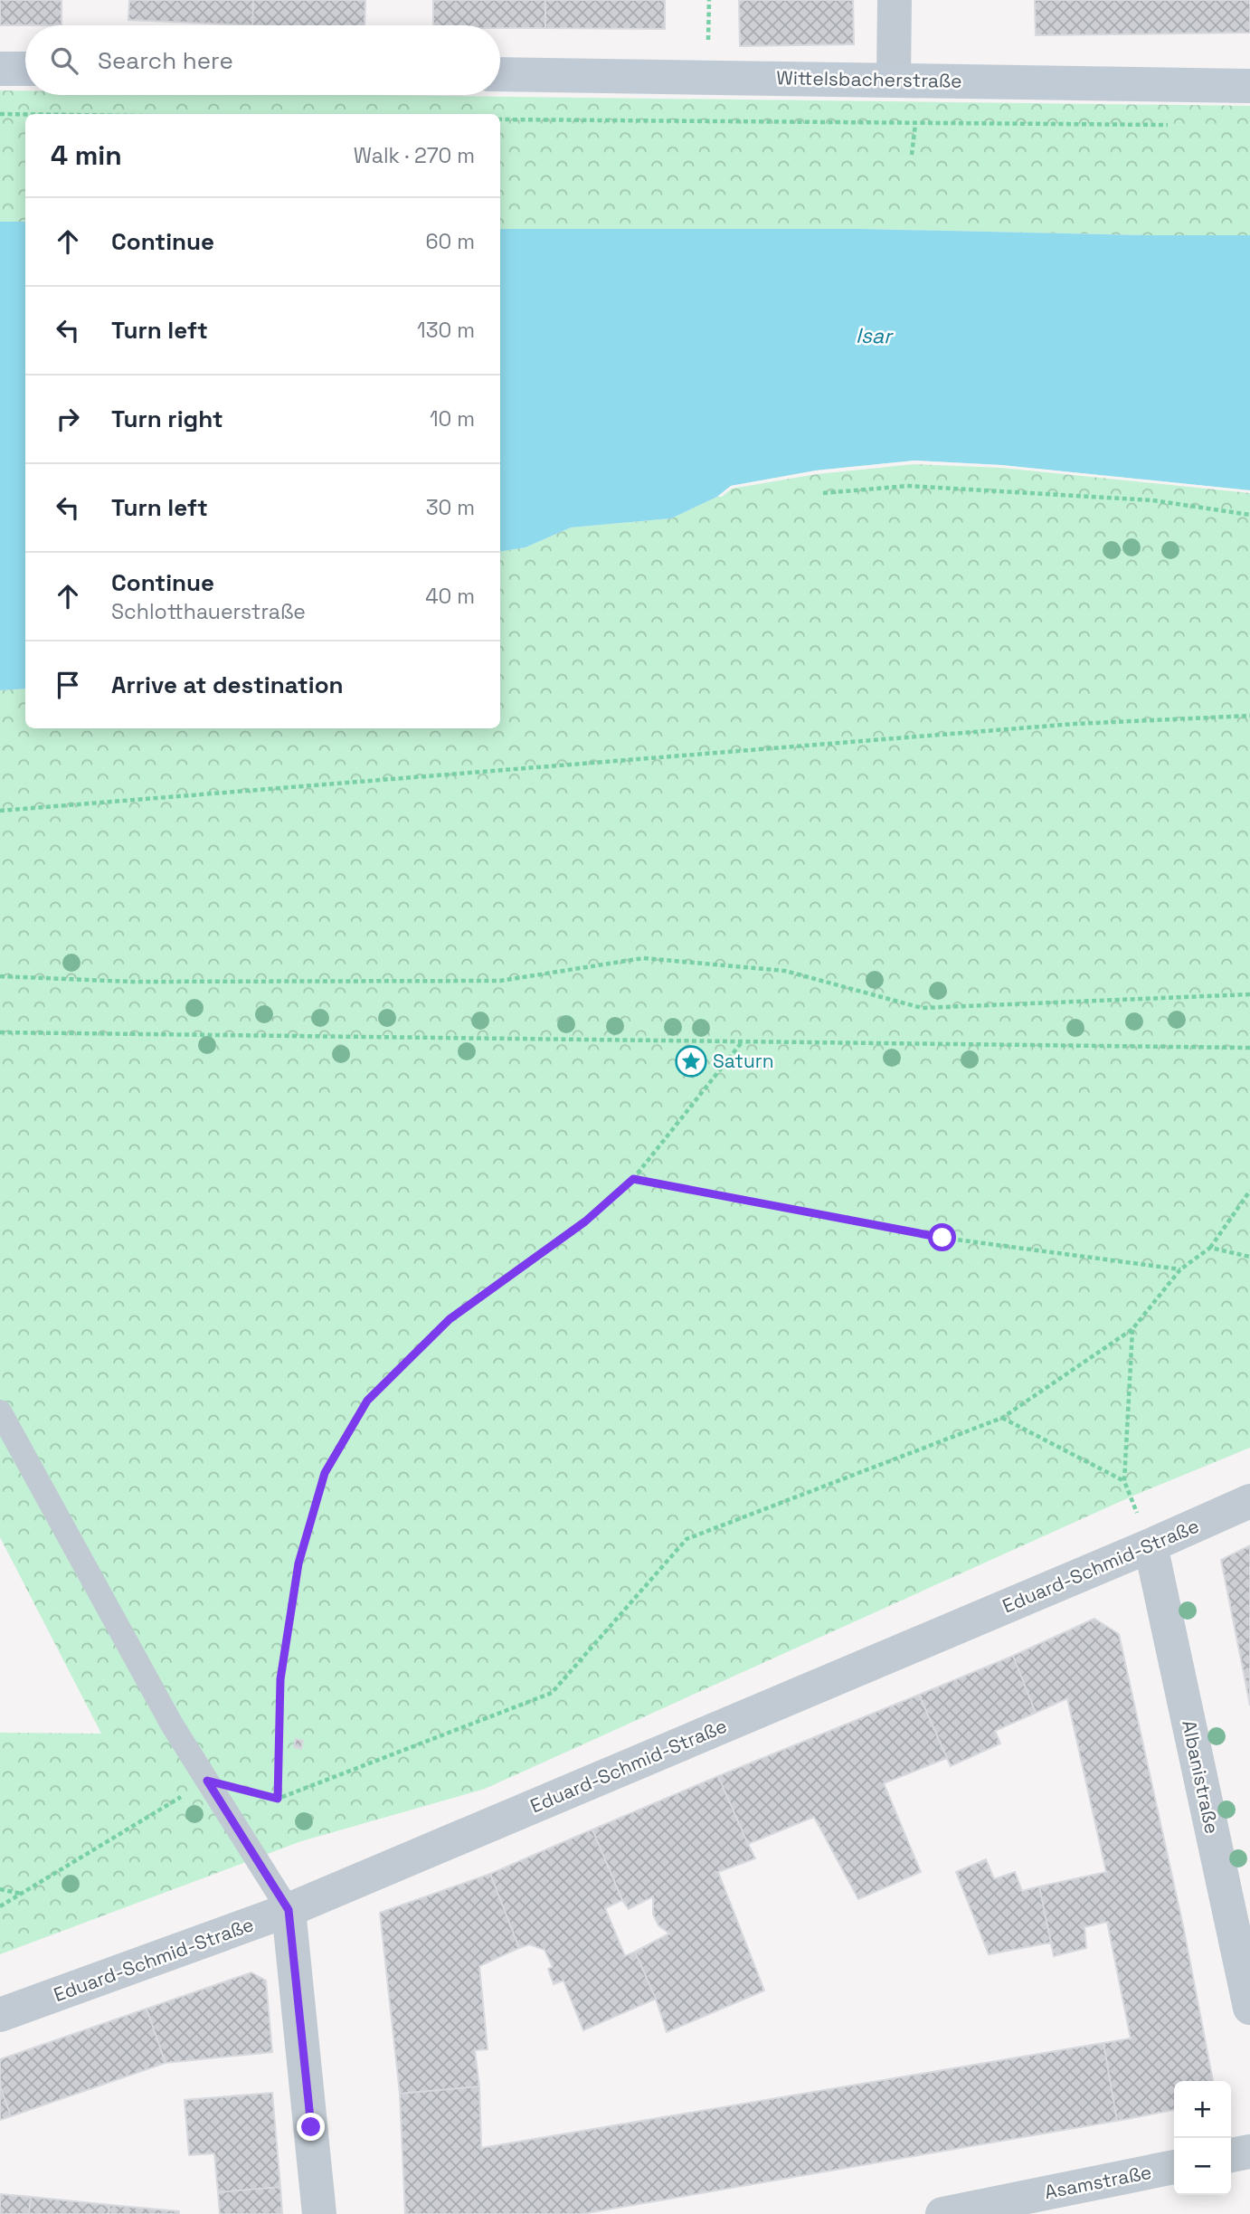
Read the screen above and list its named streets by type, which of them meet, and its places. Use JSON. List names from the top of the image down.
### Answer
{
  "streets": {
    "main road": ["Wittelsbacherstraße"],
    "street": ["Eduard-Schmid-Straße", "Albanistraße", "Asamstraße"]
  },
  "crossings": [
    ["Eduard-Schmid-Straße", "Albanistraße"]
  ],
  "water": ["Isar"],
  "places": {
    "place": ["Saturn"]
  },
  "page": {
    "search": "Search here",
    "heading": ["4 min", "Walk · 270 m"],
    "list": [
      ["Continue", "60 m"],
      ["Turn left", "130 m"],
      ["Turn right", "10 m"],
      ["Turn left", "30 m"],
      ["Continue", "Schlotthauerstraße", "40 m"],
      "Arrive at destination"
    ],
    "map_buttons": ["+", "−"]
  }
}
